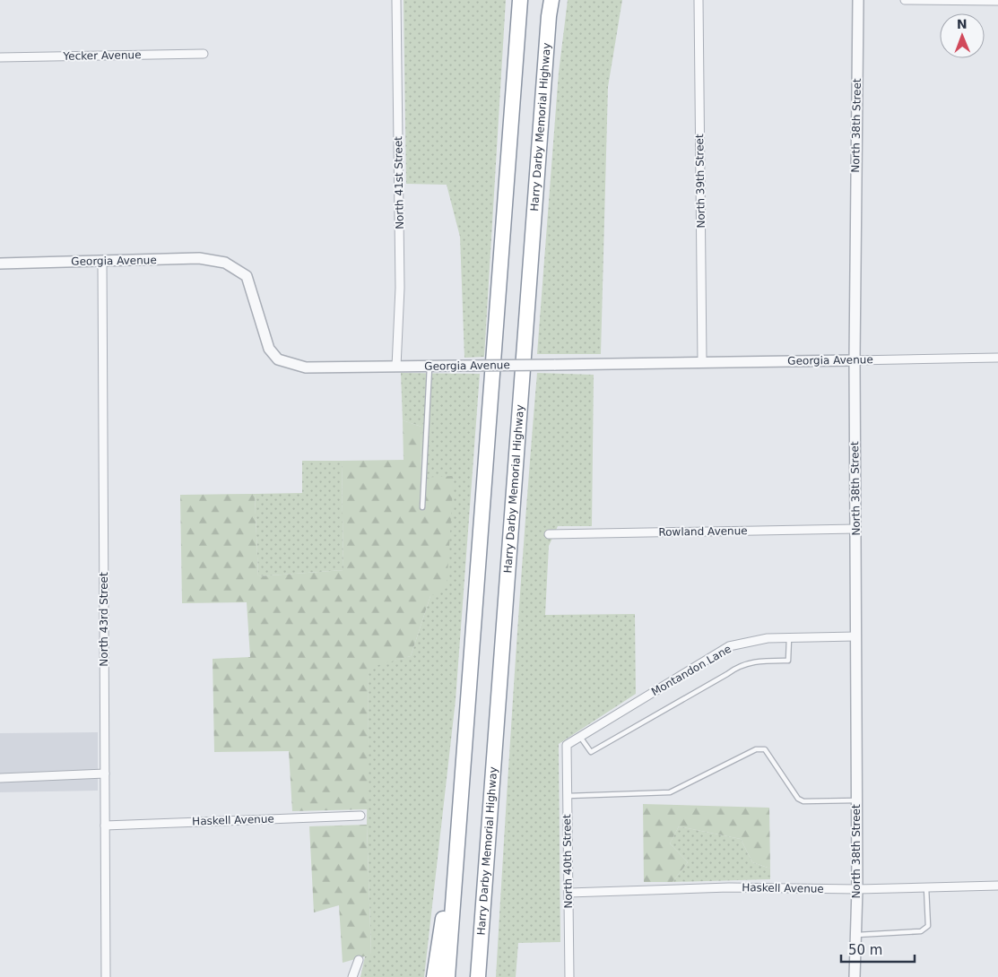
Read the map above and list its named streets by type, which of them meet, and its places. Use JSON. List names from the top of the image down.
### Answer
{
  "streets": {
    "highway": ["Harry Darby Memorial Highway"],
    "street": [
      "Yecker Avenue",
      "North 38th Street",
      "North 39th Street",
      "North 41st Street",
      "Georgia Avenue",
      "Rowland Avenue",
      "North 43rd Street",
      "Montandon Lane",
      "Haskell Avenue",
      "North 40th Street"
    ]
  },
  "crossings": [
    ["North 38th Street", "Georgia Avenue"],
    ["North 38th Street", "Rowland Avenue"],
    ["North 38th Street", "Montandon Lane"],
    ["North 38th Street", "Haskell Avenue"],
    ["North 39th Street", "Georgia Avenue"],
    ["North 41st Street", "Georgia Avenue"],
    ["Georgia Avenue", "North 43rd Street"],
    ["North 43rd Street", "Haskell Avenue"],
    ["Montandon Lane", "North 40th Street"],
    ["Haskell Avenue", "North 40th Street"]
  ],
  "scale_bar": "50 m",
  "north": "top"
}
